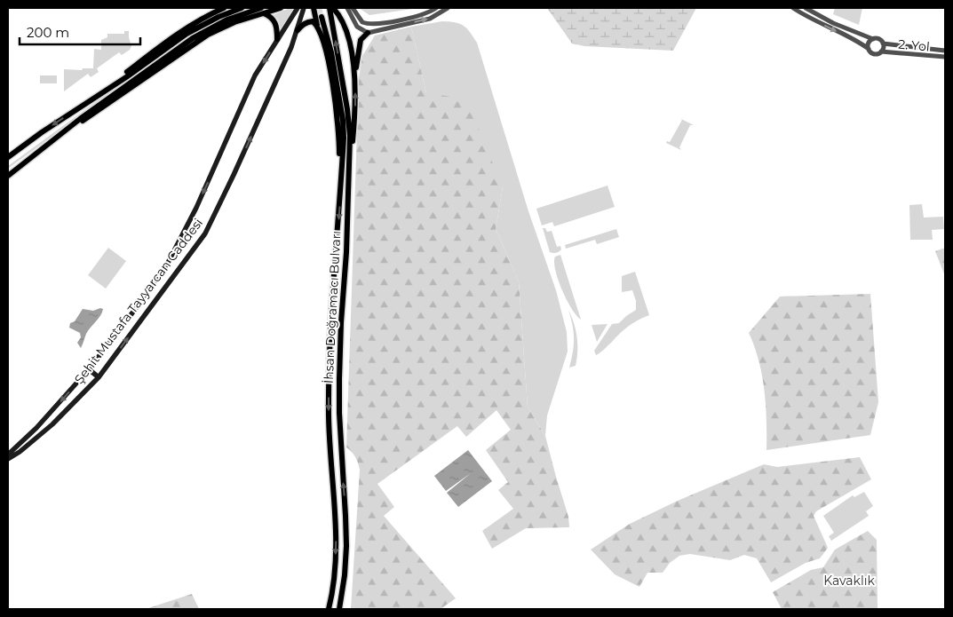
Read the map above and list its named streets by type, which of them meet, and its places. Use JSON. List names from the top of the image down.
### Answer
{
  "streets": {
    "main road": ["Şehit Mustafa Tayyarcan Caddesi", "İhsan Doğramacı Bulvarı"],
    "street": ["2. Yol"]
  },
  "parks": ["Kavaklık"],
  "scale_bar": "200 m"
}
